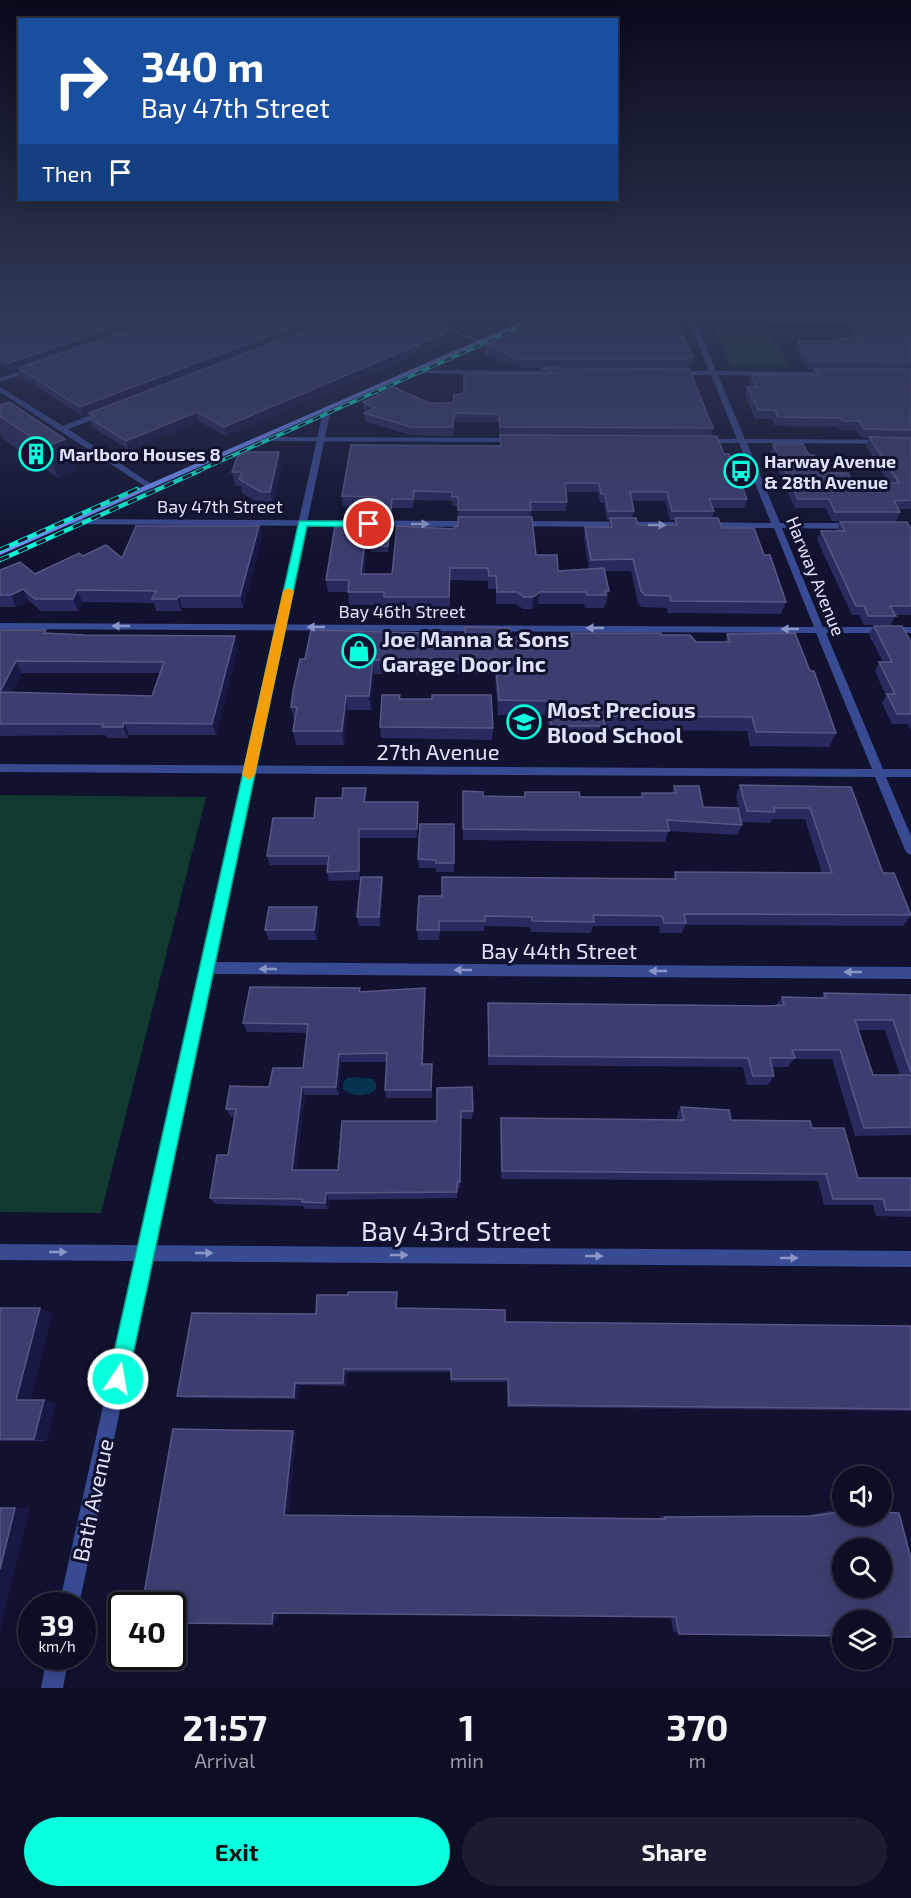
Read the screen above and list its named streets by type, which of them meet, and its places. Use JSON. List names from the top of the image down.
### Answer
{
  "streets": {
    "street": [
      "Bay 47th Street",
      "Harway Avenue",
      "Bay 46th Street",
      "27th Avenue",
      "Bay 44th Street",
      "Bay 43rd Street",
      "Bath Avenue"
    ]
  },
  "crossings": [
    ["Bay 47th Street", "Bath Avenue"],
    ["Harway Avenue", "Bay 46th Street"],
    ["Harway Avenue", "27th Avenue"],
    ["Bay 46th Street", "Bath Avenue"],
    ["27th Avenue", "Bath Avenue"],
    ["Bay 44th Street", "Bath Avenue"],
    ["Bay 43rd Street", "Bath Avenue"]
  ],
  "one_way": ["Bay 44th Street", "Bay 43rd Street"],
  "places": {
    "building": ["Marlboro Houses 8"],
    "bus stop": ["Harway Avenue & 28th Avenue"],
    "shop": ["Joe Manna & Sons Garage Door Inc"],
    "school or university": ["Most Precious Blood School"]
  },
  "page": {
    "turn": ["340 m", "Bay 47th Street"],
    "then": "Then",
    "speed": "39 km/h",
    "limit": "40",
    "eta": [
      "21:57",
      "Arrival",
      "1",
      "min",
      "370",
      "m"
    ],
    "buttons": ["Exit", "Share"]
  }
}
